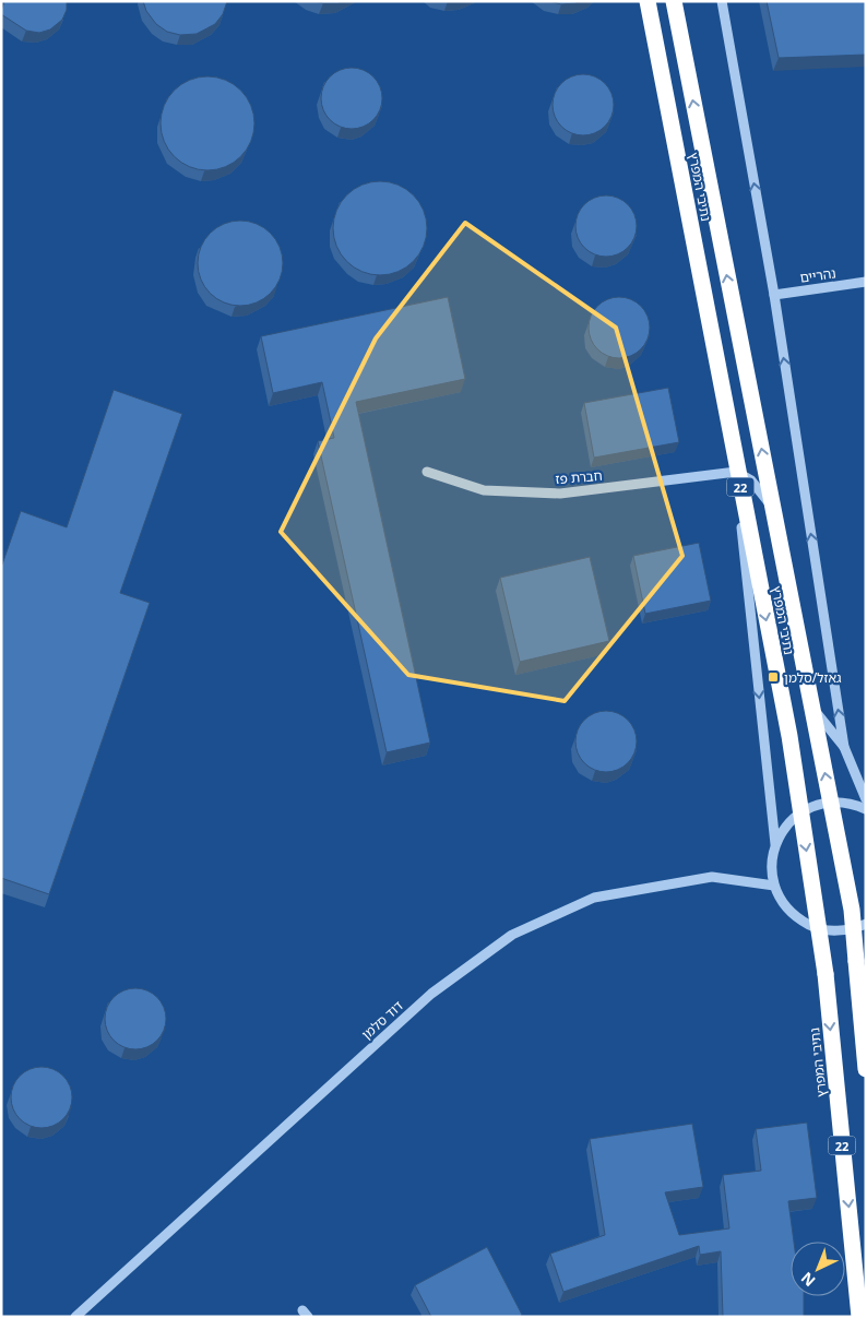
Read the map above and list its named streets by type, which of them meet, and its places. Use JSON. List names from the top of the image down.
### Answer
{
  "streets": {
    "highway": ["נתיבי המפרץ", "22"],
    "street": ["נהריים", "חברת פז", "דוד סלמן"]
  },
  "places": {
    "transit": ["גאזל/סלמן"]
  },
  "north": "bottom left"
}
